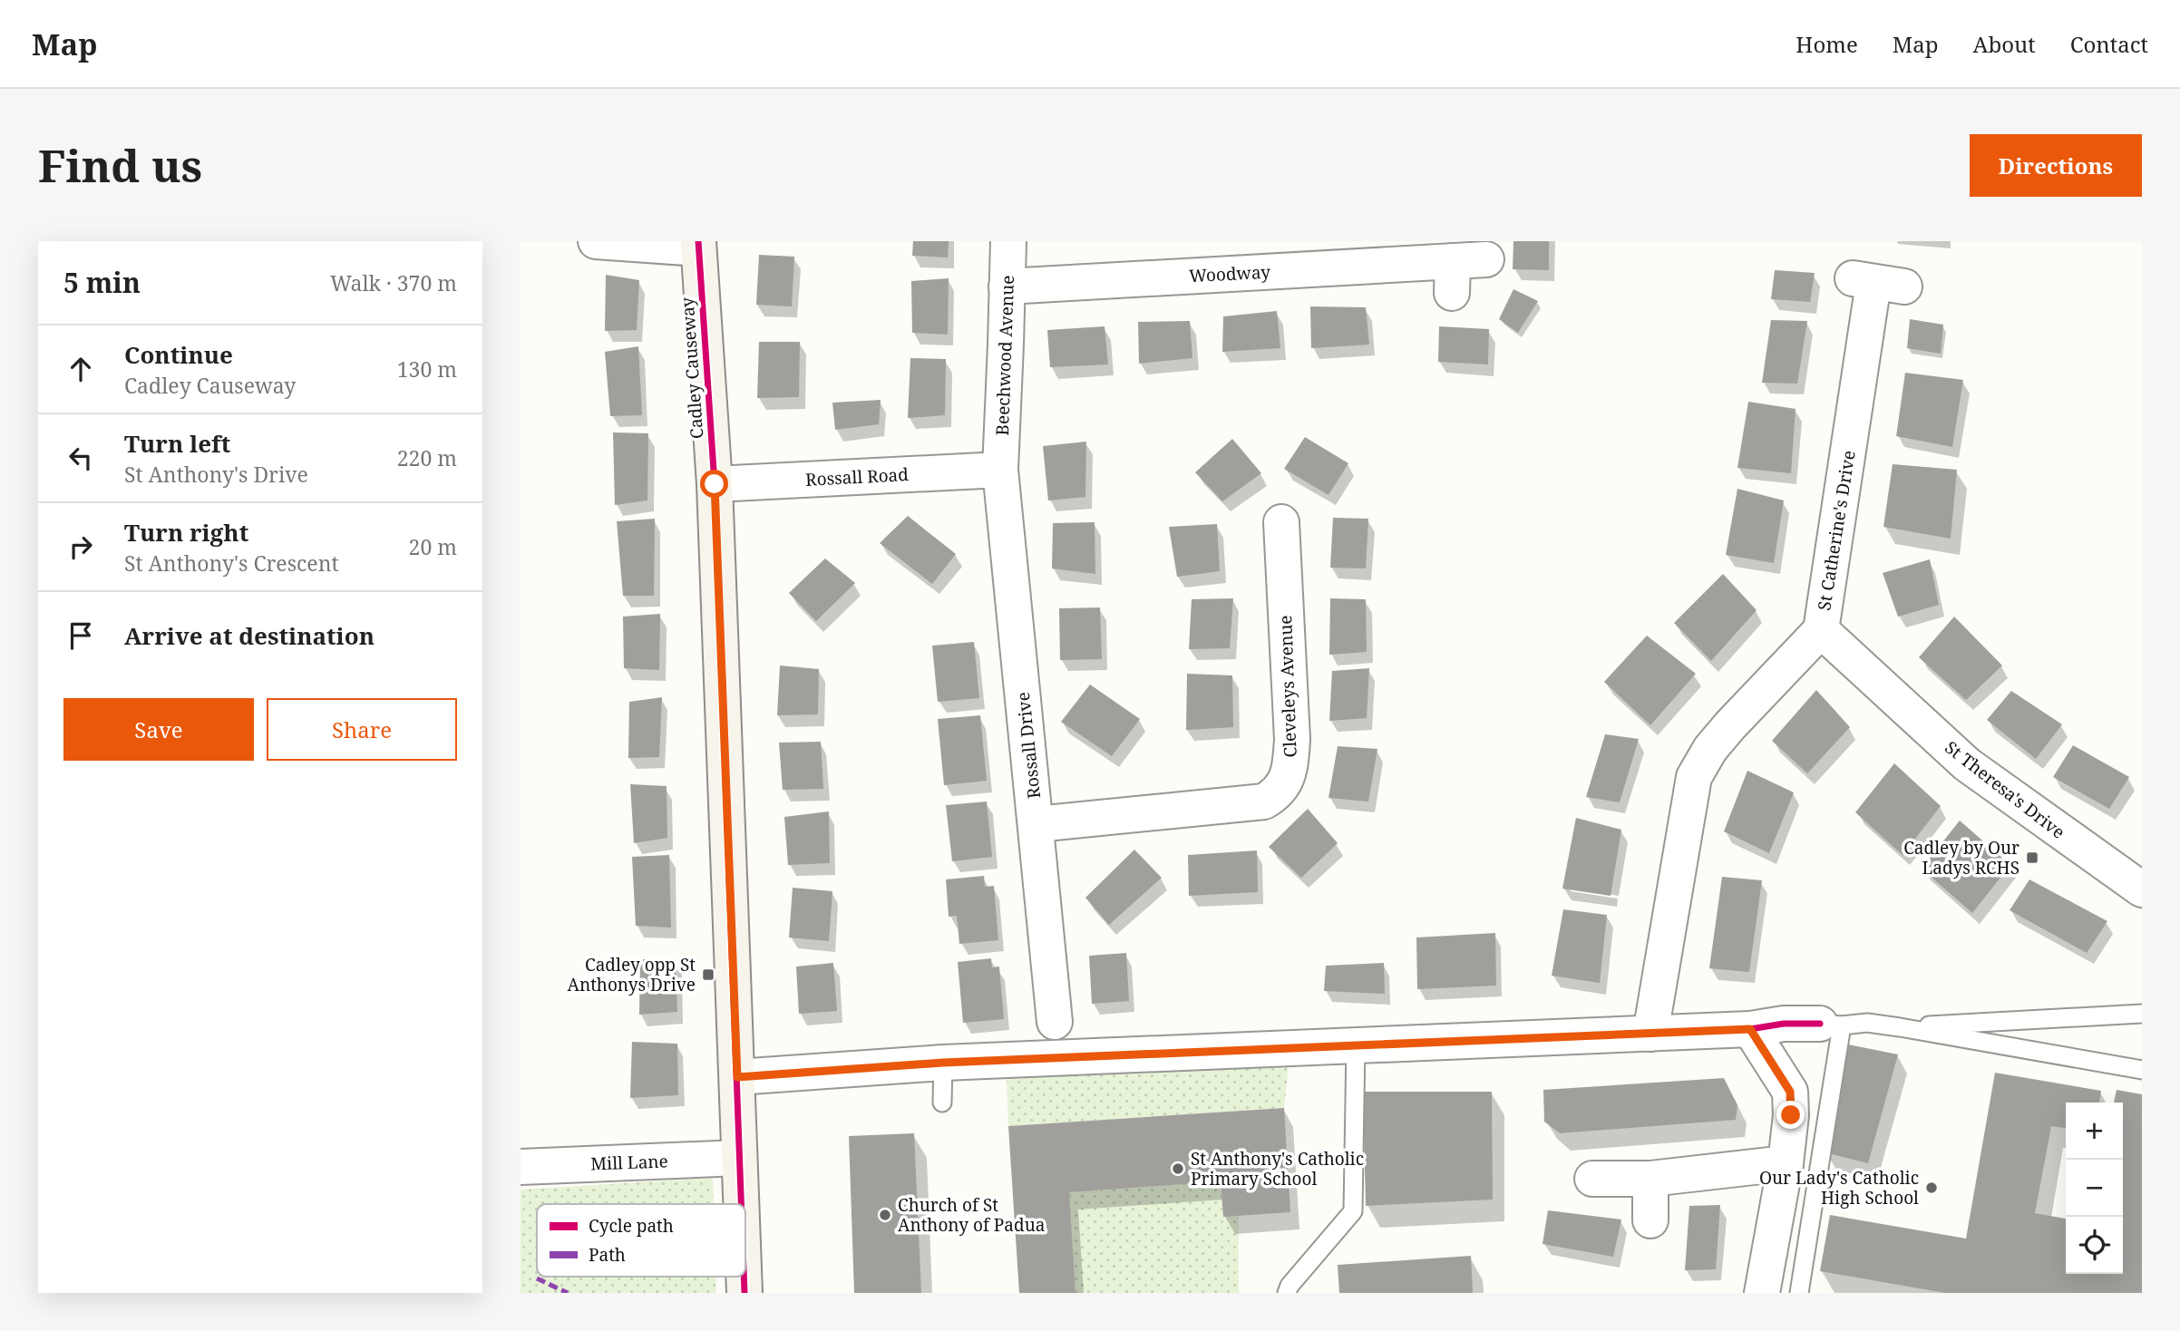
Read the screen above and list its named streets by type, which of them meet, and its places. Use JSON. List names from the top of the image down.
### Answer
{
  "streets": {
    "street": [
      "Woodway",
      "Beechwood Avenue",
      "Cadley Causeway",
      "Rossall Road",
      "St Catherine's Drive",
      "Cleveleys Avenue",
      "Rossall Drive",
      "St Theresa's Drive",
      "Mill Lane"
    ]
  },
  "crossings": [
    ["Woodway", "Beechwood Avenue"],
    ["Beechwood Avenue", "Rossall Road"],
    ["Beechwood Avenue", "Rossall Drive"],
    ["Cadley Causeway", "Rossall Road"],
    ["Cadley Causeway", "Mill Lane"],
    ["Rossall Road", "Rossall Drive"],
    ["St Catherine's Drive", "St Theresa's Drive"],
    ["Cleveleys Avenue", "Rossall Drive"]
  ],
  "places": {
    "transit": ["Cadley by Our Ladys RCHS", "Cadley opp St Anthonys Drive"],
    "other": ["St Anthony's Catholic Primary School", "Our Lady's Catholic High School", "Church of St Anthony of Padua"]
  },
  "legend": ["Cycle path", "Path"],
  "page": {
    "header": "Map",
    "nav": [
      "Home",
      "Map",
      "About",
      "Contact"
    ],
    "buttons": [
      "Directions",
      ["Save", "Share"]
    ],
    "title": "Find us",
    "heading": ["5 min", "Walk · 370 m"],
    "list": [
      ["Continue", "Cadley Causeway", "130 m"],
      ["Turn left", "St Anthony's Drive", "220 m"],
      ["Turn right", "St Anthony's Crescent", "20 m"],
      "Arrive at destination"
    ],
    "map_buttons": ["+", "−"]
  }
}
